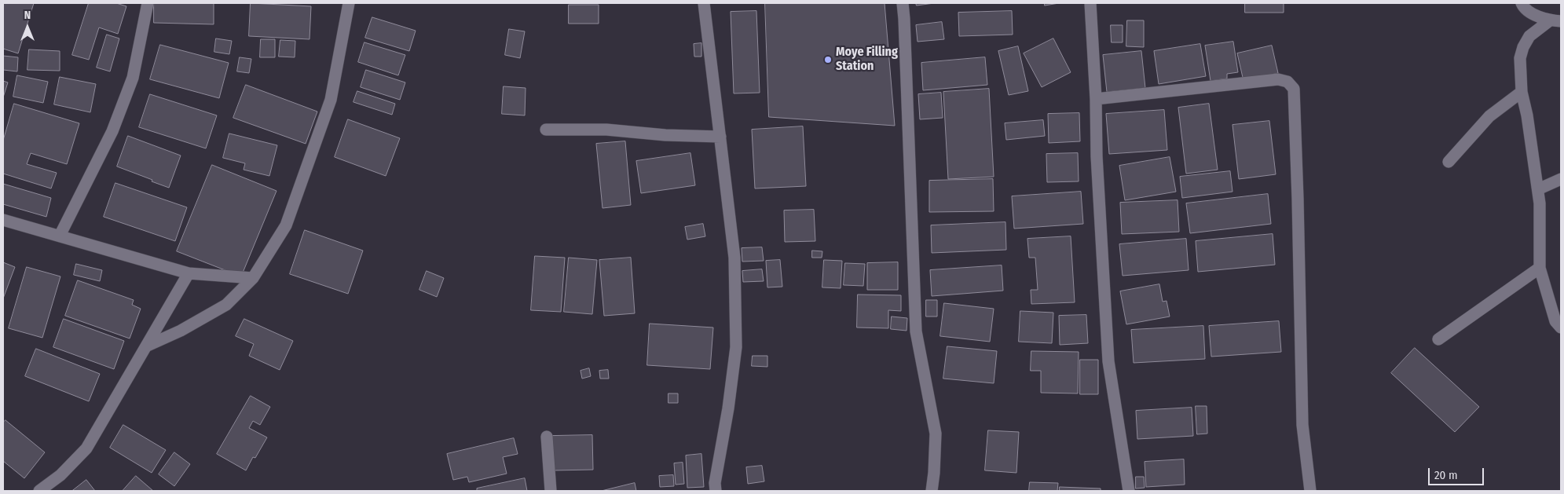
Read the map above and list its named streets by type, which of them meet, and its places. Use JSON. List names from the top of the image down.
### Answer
{
  "places": ["Moye Filling Station"],
  "scale_bar": "20 m",
  "north": "top"
}
